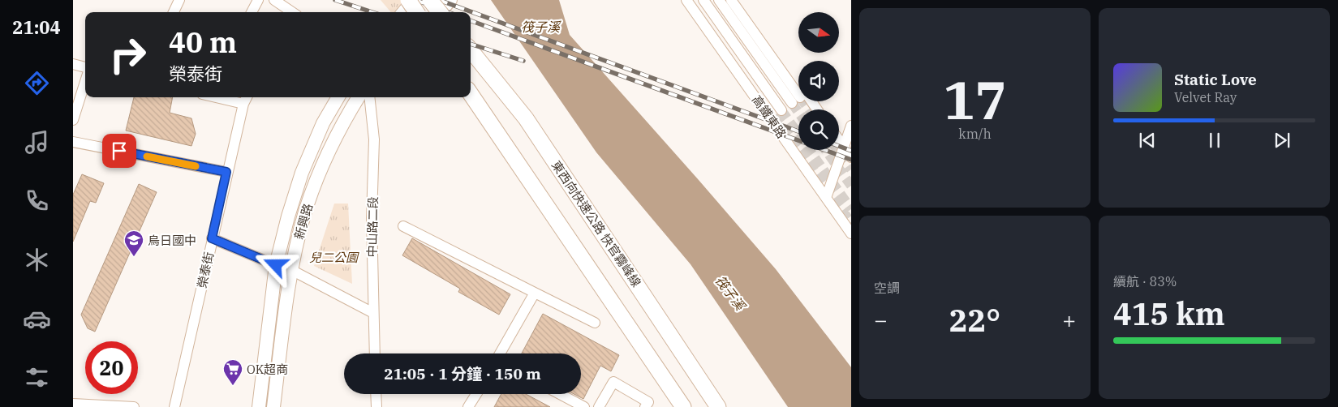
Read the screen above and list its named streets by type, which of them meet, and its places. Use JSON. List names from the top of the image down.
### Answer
{
  "streets": {
    "highway": ["東西向快速公路 快官霧峰線"],
    "main road": ["新興路"],
    "street": ["高鐵東路", "中山路二段", "榮泰街"]
  },
  "water": ["筏子溪"],
  "parks": ["兒二公園"],
  "places": {
    "school or university": ["烏日國中"],
    "supermarket": ["OK超商"]
  },
  "north": "right",
  "page": {
    "tabs": "21:04",
    "tile": [
      ["17", "km/h"],
      "空調",
      ["續航 · 83%", "415 km"]
    ],
    "turn": ["40 m", "榮泰街"],
    "song": ["Static Love", "Velvet Ray"],
    "heat": ["−", "22°", "+"],
    "limit": "20",
    "trip": "21:05 · 1 分鐘 · 150 m"
  }
}
